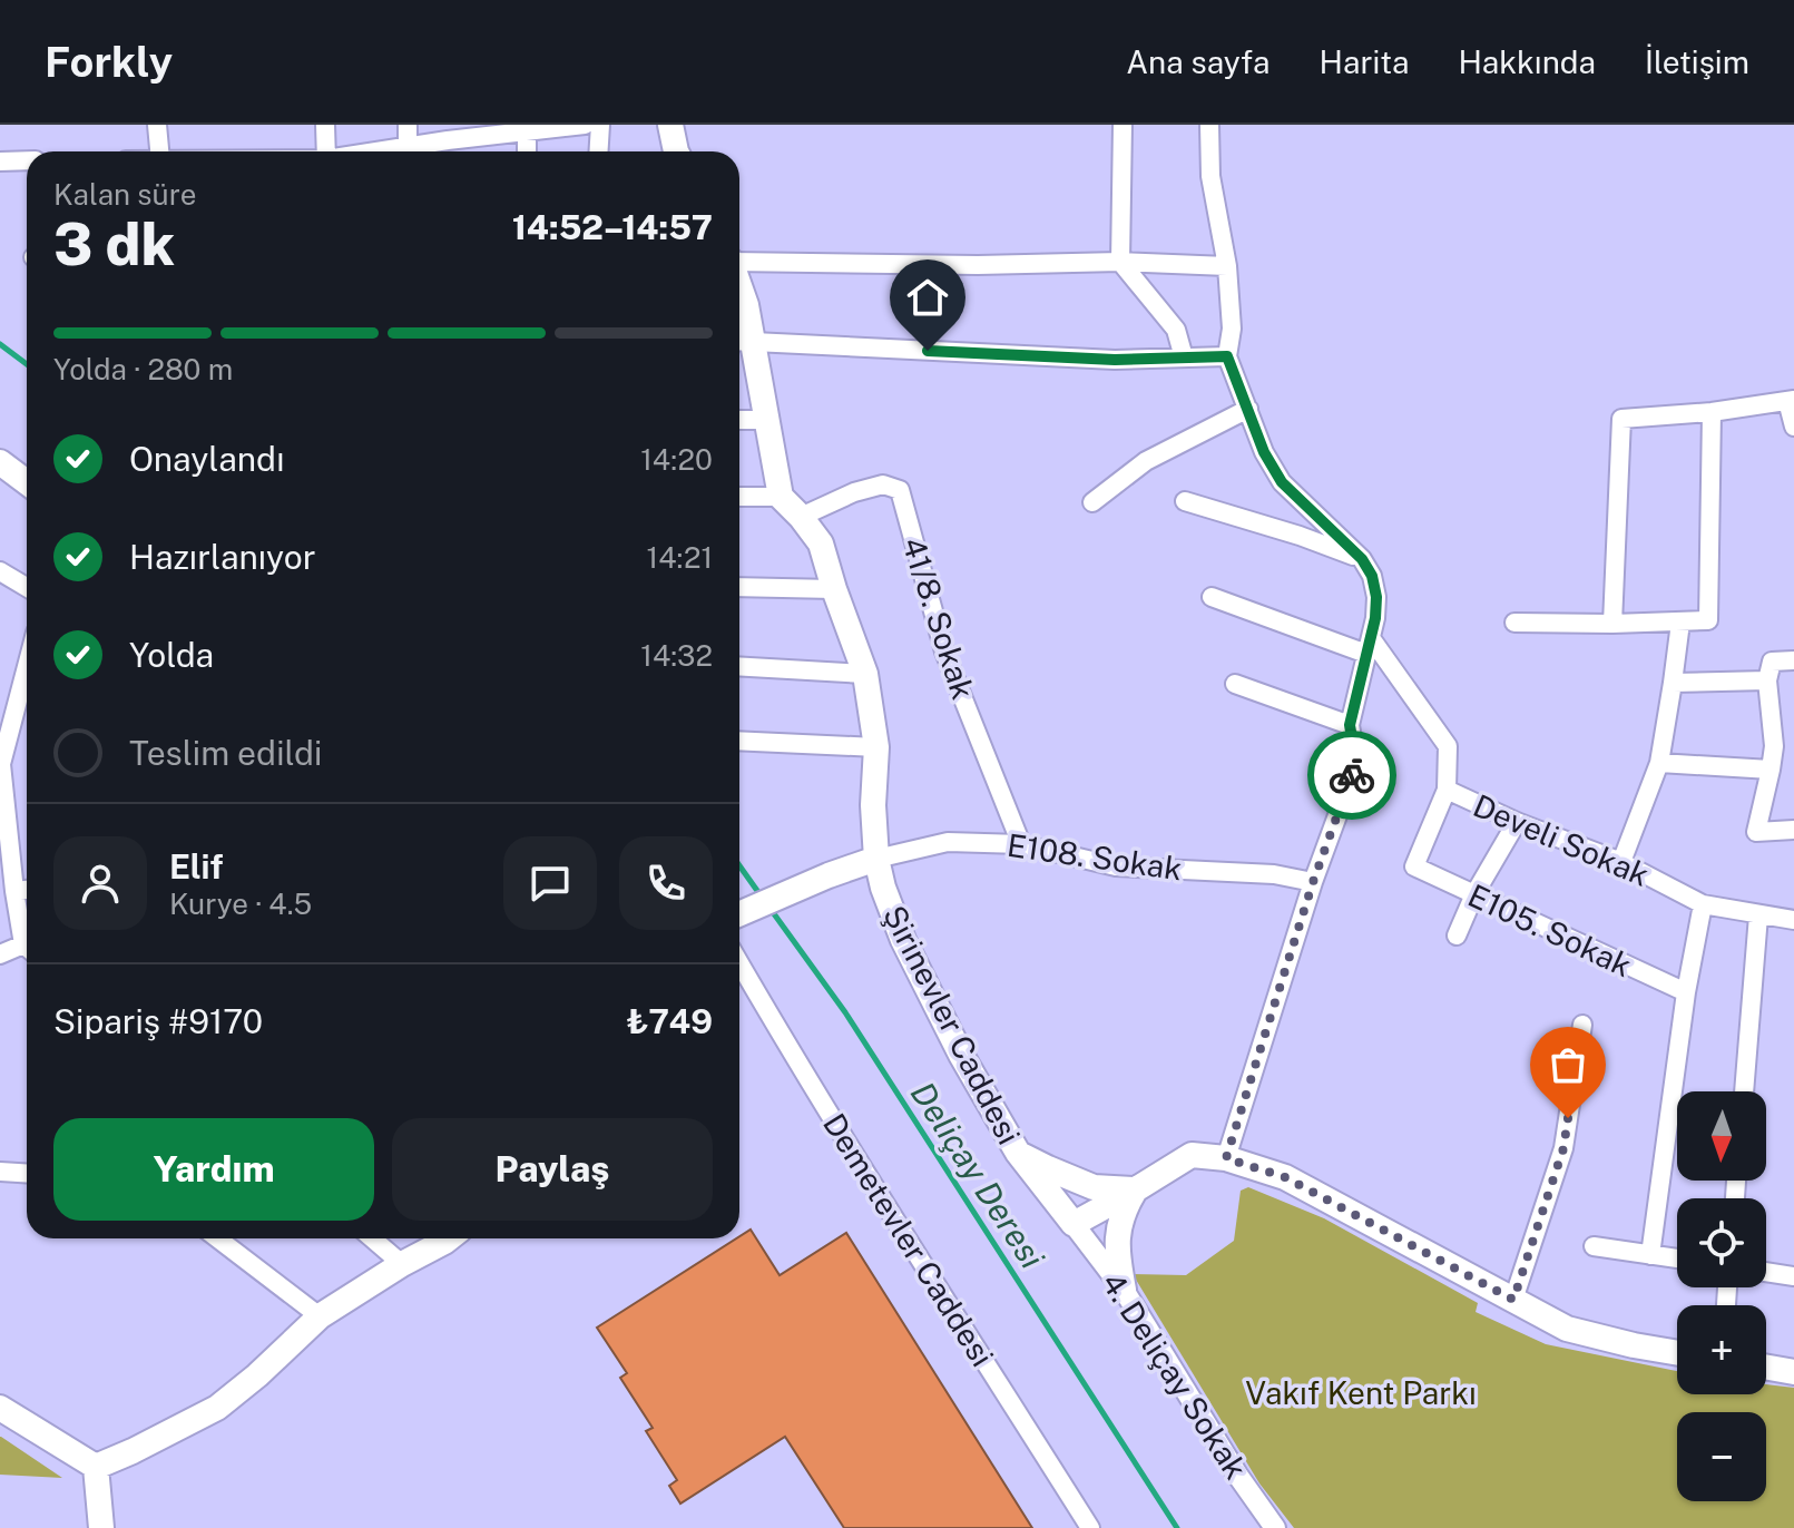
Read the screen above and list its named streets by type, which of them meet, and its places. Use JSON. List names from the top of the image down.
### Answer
{
  "streets": {
    "main road": ["Şirinevler Caddesi"],
    "street": [
      "41/8. Sokak",
      "Develi Sokak",
      "E108. Sokak",
      "E105. Sokak",
      "Demetevler Caddesi",
      "4. Deliçay Sokak"
    ]
  },
  "crossings": [
    ["41/8. Sokak", "E108. Sokak"],
    ["41/8. Sokak", "Şirinevler Caddesi"],
    ["Develi Sokak", "E105. Sokak"],
    ["E108. Sokak", "Şirinevler Caddesi"],
    ["Şirinevler Caddesi", "4. Deliçay Sokak"]
  ],
  "water": ["Deliçay Deresi"],
  "parks": ["Vakıf Kent Parkı"],
  "north": "bottom",
  "page": {
    "header": "Forkly",
    "nav": [
      "Ana sayfa",
      "Harita",
      "Hakkında",
      "İletişim"
    ],
    "heading": ["3 dk", "Kalan süre", "14:52–14:57"],
    "panel": [
      "Elif",
      "Kurye · 4.5",
      "Sipariş #9170",
      "₺749"
    ],
    "bar": "Yolda · 280 m",
    "list": [
      ["Onaylandı", "14:20"],
      ["Hazırlanıyor", "14:21"],
      ["Yolda", "14:32"],
      "Teslim edildi"
    ],
    "map_buttons": ["+", "−"],
    "buttons": ["Yardım", "Paylaş"]
  }
}
